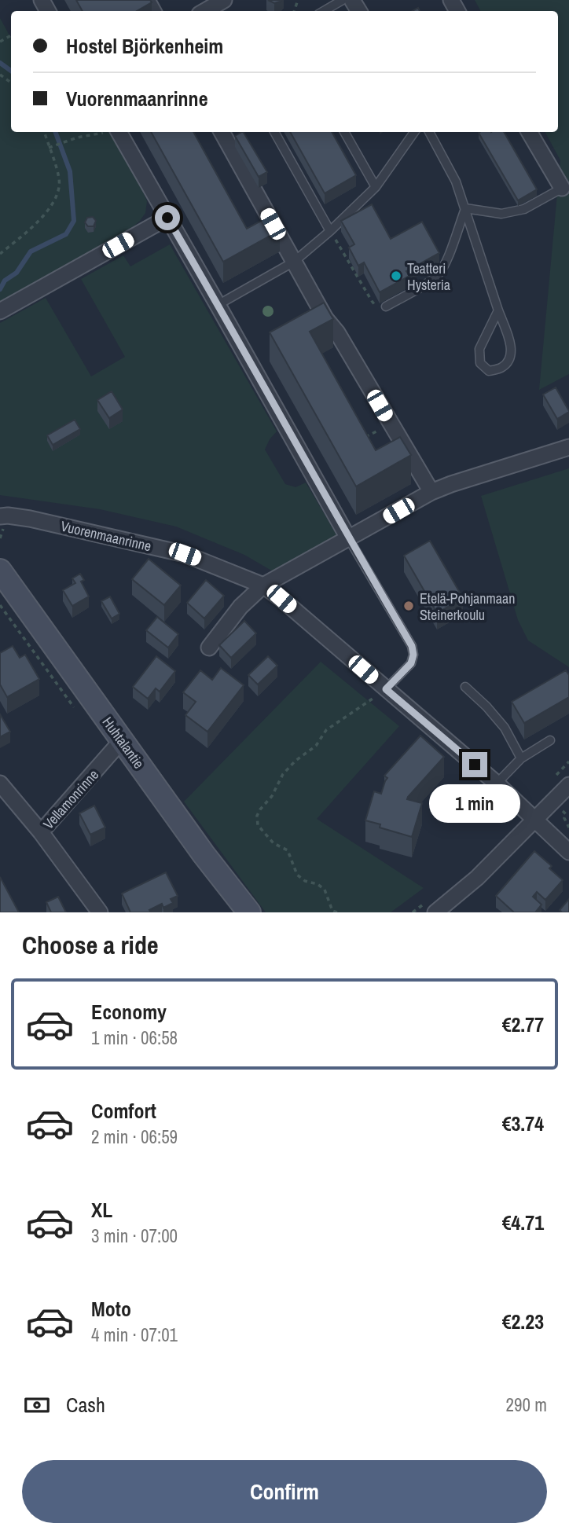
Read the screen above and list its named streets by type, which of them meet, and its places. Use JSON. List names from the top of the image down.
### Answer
{
  "streets": {
    "main road": ["Huhtalantie"],
    "street": ["Vuorenmaanrinne", "Vellamonrinne"]
  },
  "crossings": [
    ["Huhtalantie", "Vellamonrinne"]
  ],
  "places": ["Teatteri Hysteria", "Etelä-Pohjanmaan Steinerkoulu"],
  "page": {
    "banner": ["Hostel Björkenheim", "Vuorenmaanrinne"],
    "bubble": "1 min",
    "heading": "Choose a ride",
    "list": [
      {
        "name": "Economy",
        "note": "1 min · 06:58",
        "value": "€2.77"
      },
      {
        "name": "Comfort",
        "note": "2 min · 06:59",
        "value": "€3.74"
      },
      {
        "name": "XL",
        "note": "3 min · 07:00",
        "value": "€4.71"
      },
      {
        "name": "Moto",
        "note": "4 min · 07:01",
        "value": "€2.23"
      }
    ],
    "pay": ["Cash", "290 m"],
    "buttons": "Confirm"
  }
}
